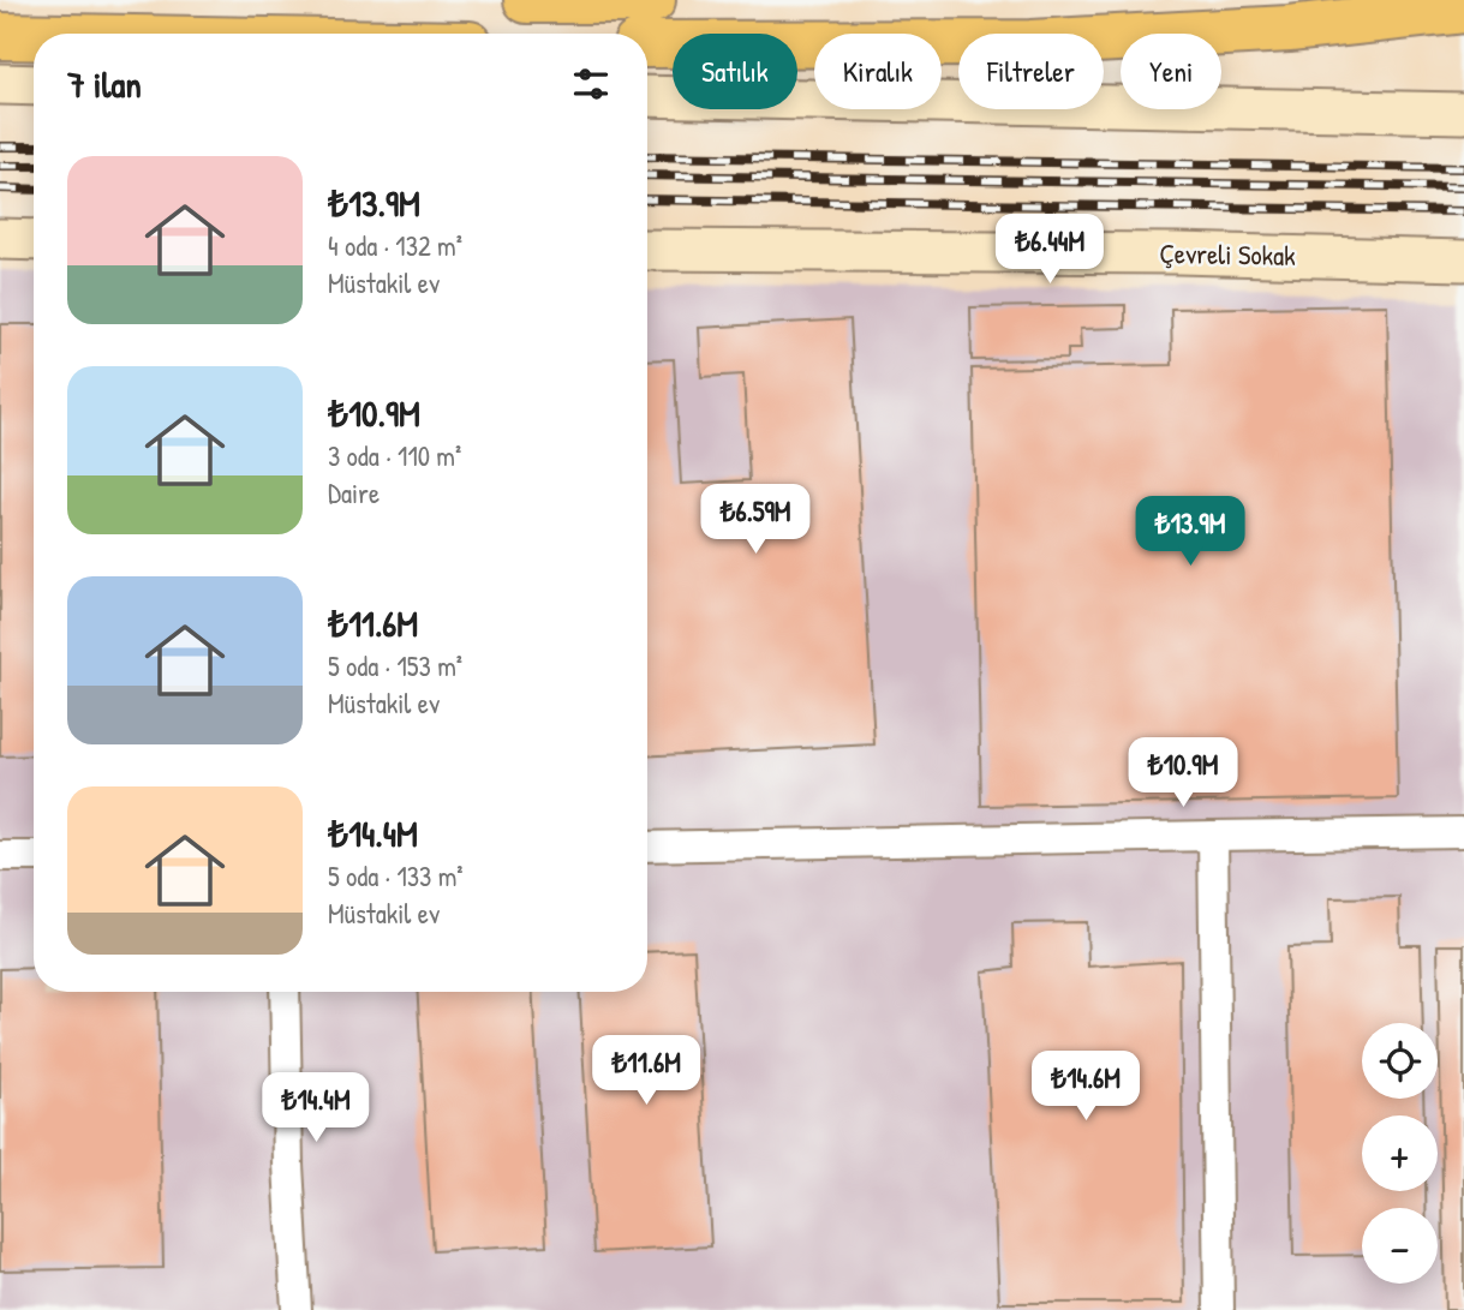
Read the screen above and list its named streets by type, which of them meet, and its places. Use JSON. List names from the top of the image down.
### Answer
{
  "streets": {
    "street": ["Çevreli Sokak"]
  },
  "page": {
    "chip": [
      "Satılık",
      "Kiralık",
      "Filtreler",
      "Yeni"
    ],
    "heading": "7 ilan",
    "list": [
      {
        "name": "₺13.9M",
        "note": "4 oda · 132 m² · Müstakil ev"
      },
      {
        "name": "₺10.9M",
        "note": "3 oda · 110 m² · Daire"
      },
      {
        "name": "₺11.6M",
        "note": "5 oda · 153 m² · Müstakil ev"
      },
      {
        "name": "₺14.4M",
        "note": "5 oda · 133 m² · Müstakil ev"
      }
    ],
    "price": [
      "₺6.44M",
      "₺6.59M",
      "₺13.9M",
      "₺10.9M",
      "₺11.6M",
      "₺14.6M",
      "₺14.4M"
    ],
    "map_buttons": ["+", "−"]
  }
}
